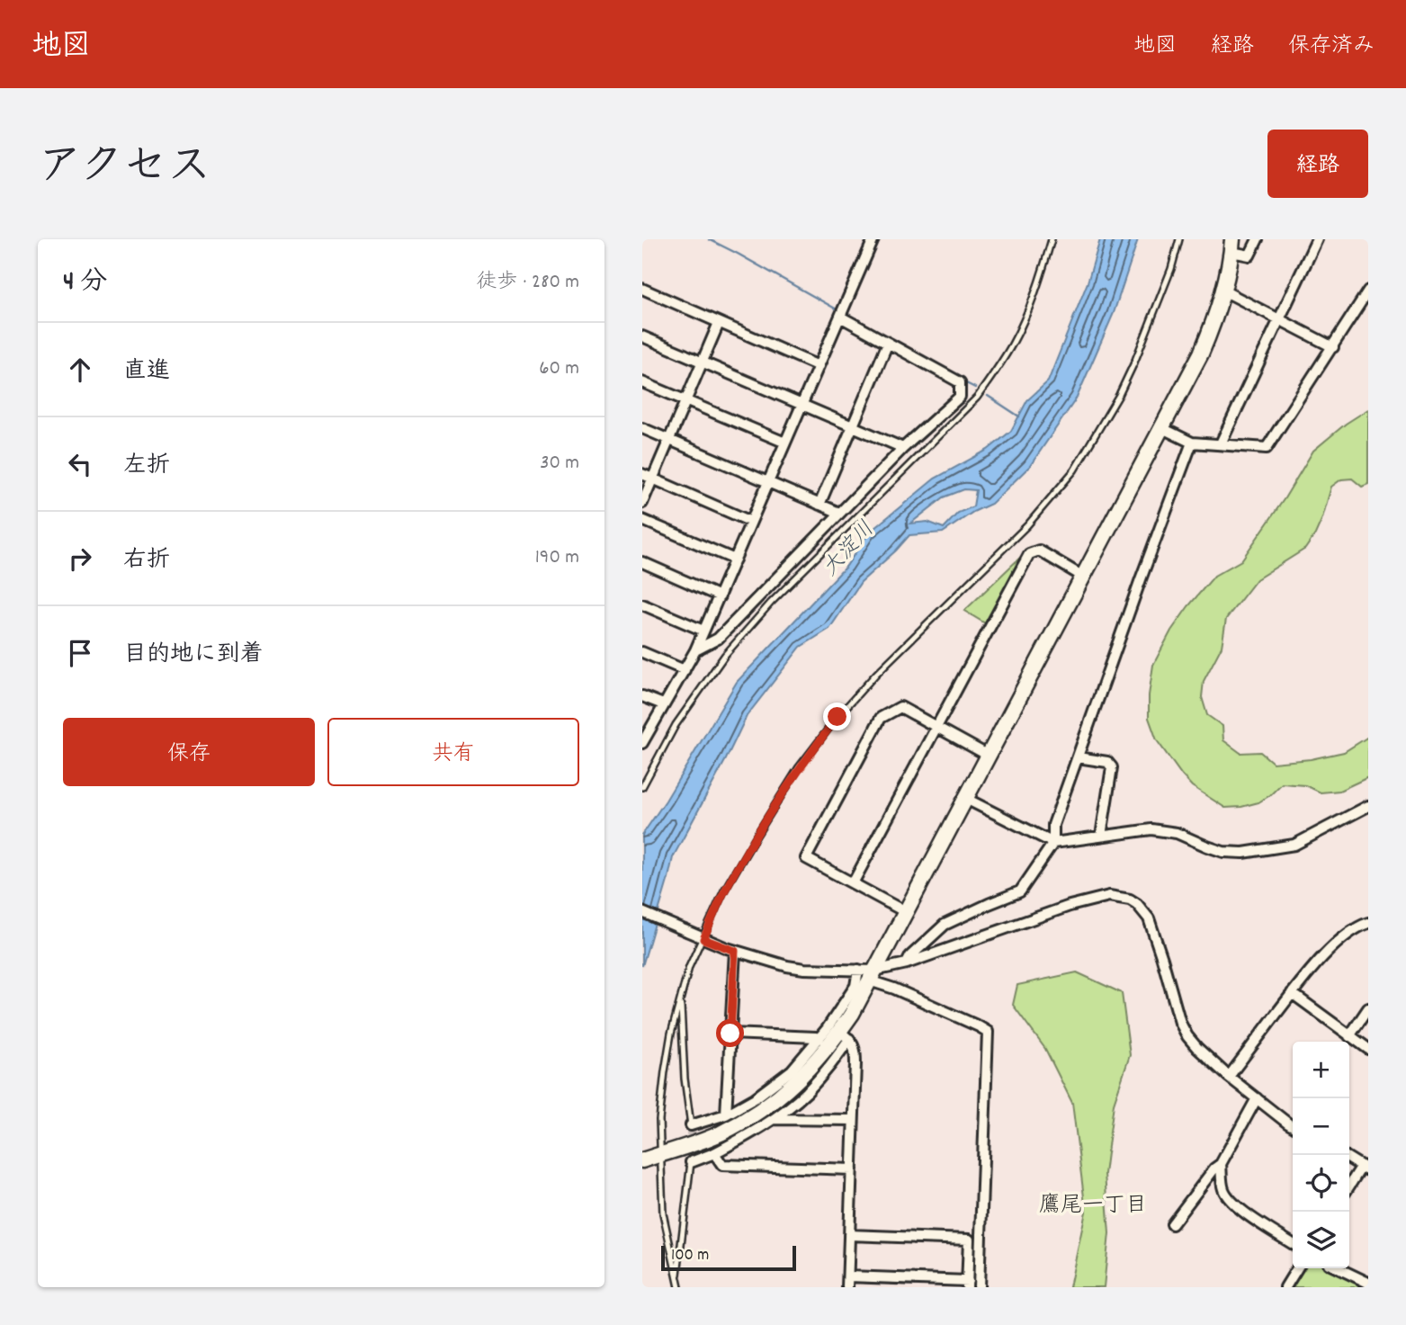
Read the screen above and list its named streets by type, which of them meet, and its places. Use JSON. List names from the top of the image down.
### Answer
{
  "districts": ["鷹尾一丁目"],
  "water": ["大淀川"],
  "scale_bar": "100 m",
  "page": {
    "header": "地図",
    "nav": ["地図", "経路", "保存済み"],
    "title": "アクセス",
    "buttons": [
      "経路",
      ["保存", "共有"]
    ],
    "heading": ["4 分", "徒歩 · 280 m"],
    "list": [
      ["直進", "60 m"],
      ["左折", "30 m"],
      ["右折", "190 m"],
      "目的地に到着"
    ],
    "map_buttons": ["+", "−"],
    "scale": "100 m"
  }
}
